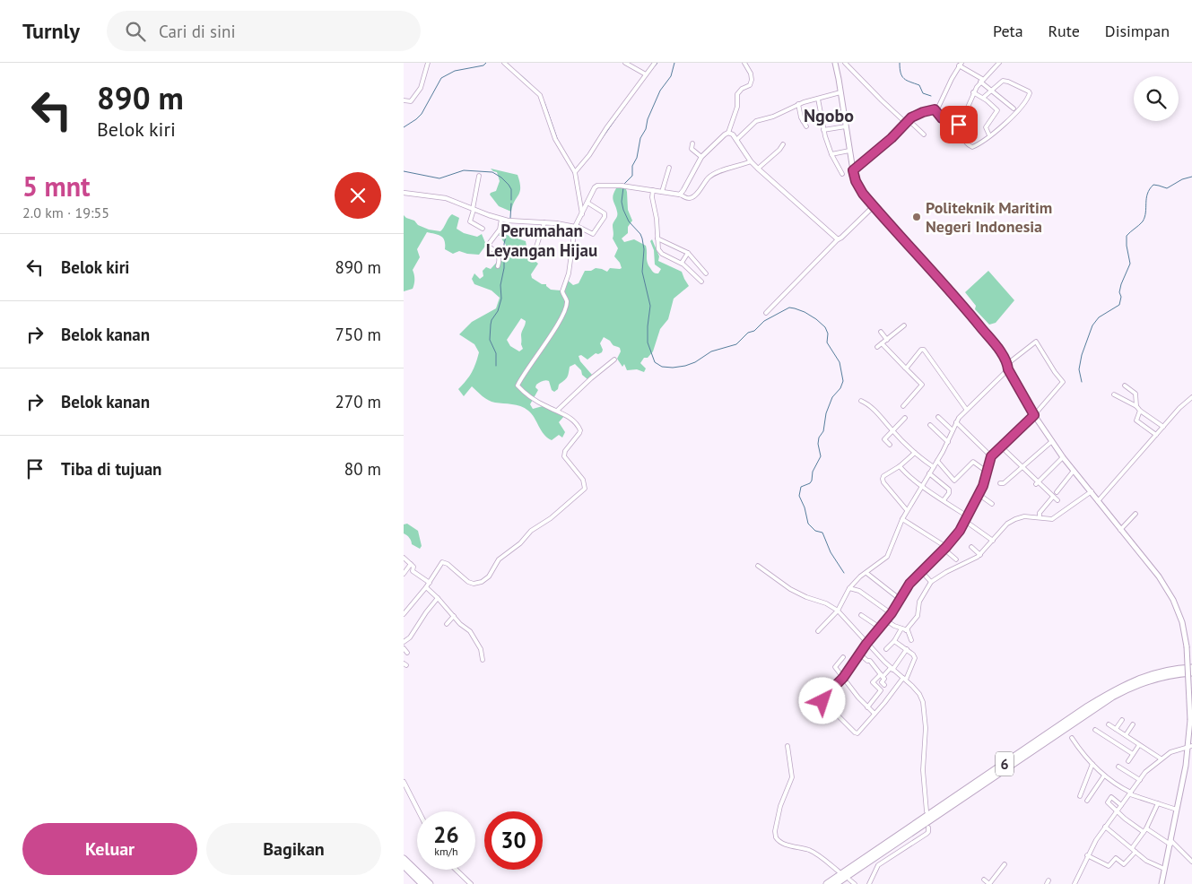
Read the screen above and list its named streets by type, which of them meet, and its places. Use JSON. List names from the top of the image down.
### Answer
{
  "streets": {
    "highway": ["6"]
  },
  "districts": ["Ngobo", "Perumahan Leyangan Hijau"],
  "places": ["Politeknik Maritim Negeri Indonesia"],
  "page": {
    "header": "Turnly",
    "search": "Cari di sini",
    "nav": ["Peta", "Rute", "Disimpan"],
    "turn": ["890 m", "Belok kiri"],
    "heading": ["5 mnt", "2.0 km · 19:55"],
    "list": [
      {
        "name": "Belok kiri",
        "value": "890 m"
      },
      {
        "name": "Belok kanan",
        "value": "750 m"
      },
      {
        "name": "Belok kanan",
        "value": "270 m"
      },
      {
        "name": "Tiba di tujuan",
        "value": "80 m"
      }
    ],
    "speed": "26 km/h",
    "limit": "30",
    "buttons": ["Keluar", "Bagikan"]
  }
}
